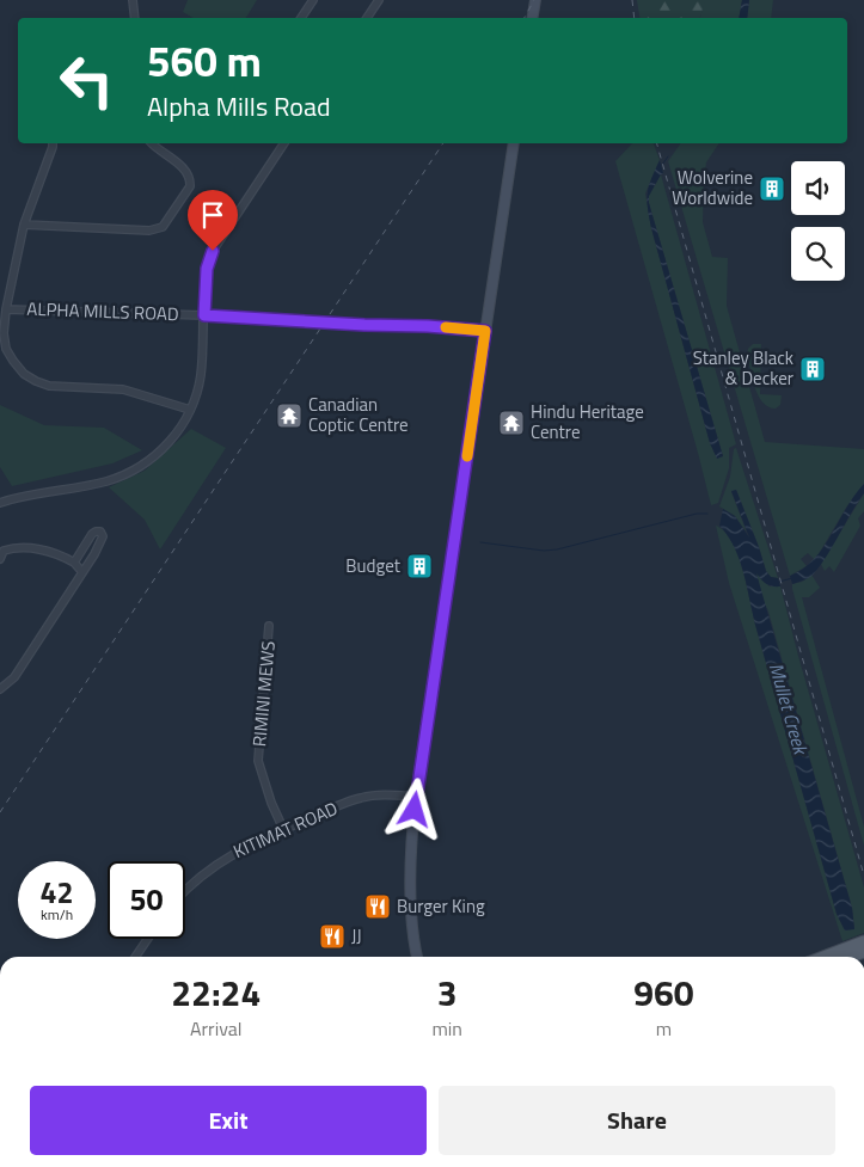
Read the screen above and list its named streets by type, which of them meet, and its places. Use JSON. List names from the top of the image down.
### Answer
{
  "streets": {
    "street": ["ALPHA MILLS ROAD", "RIMINI MEWS", "KITIMAT ROAD"]
  },
  "crossings": [
    ["RIMINI MEWS", "KITIMAT ROAD"]
  ],
  "water": ["Mullet Creek"],
  "places": {
    "building": ["Wolverine Worldwide", "Stanley Black & Decker", "Budget"],
    "temple": ["Canadian Coptic Centre", "Hindu Heritage Centre"],
    "restaurant": ["Burger King", "JJ"]
  },
  "page": {
    "turn": ["560 m", "Alpha Mills Road"],
    "speed": "42 km/h",
    "limit": "50",
    "eta": [
      "22:24",
      "Arrival",
      "3",
      "min",
      "960",
      "m"
    ],
    "buttons": ["Exit", "Share"]
  }
}
